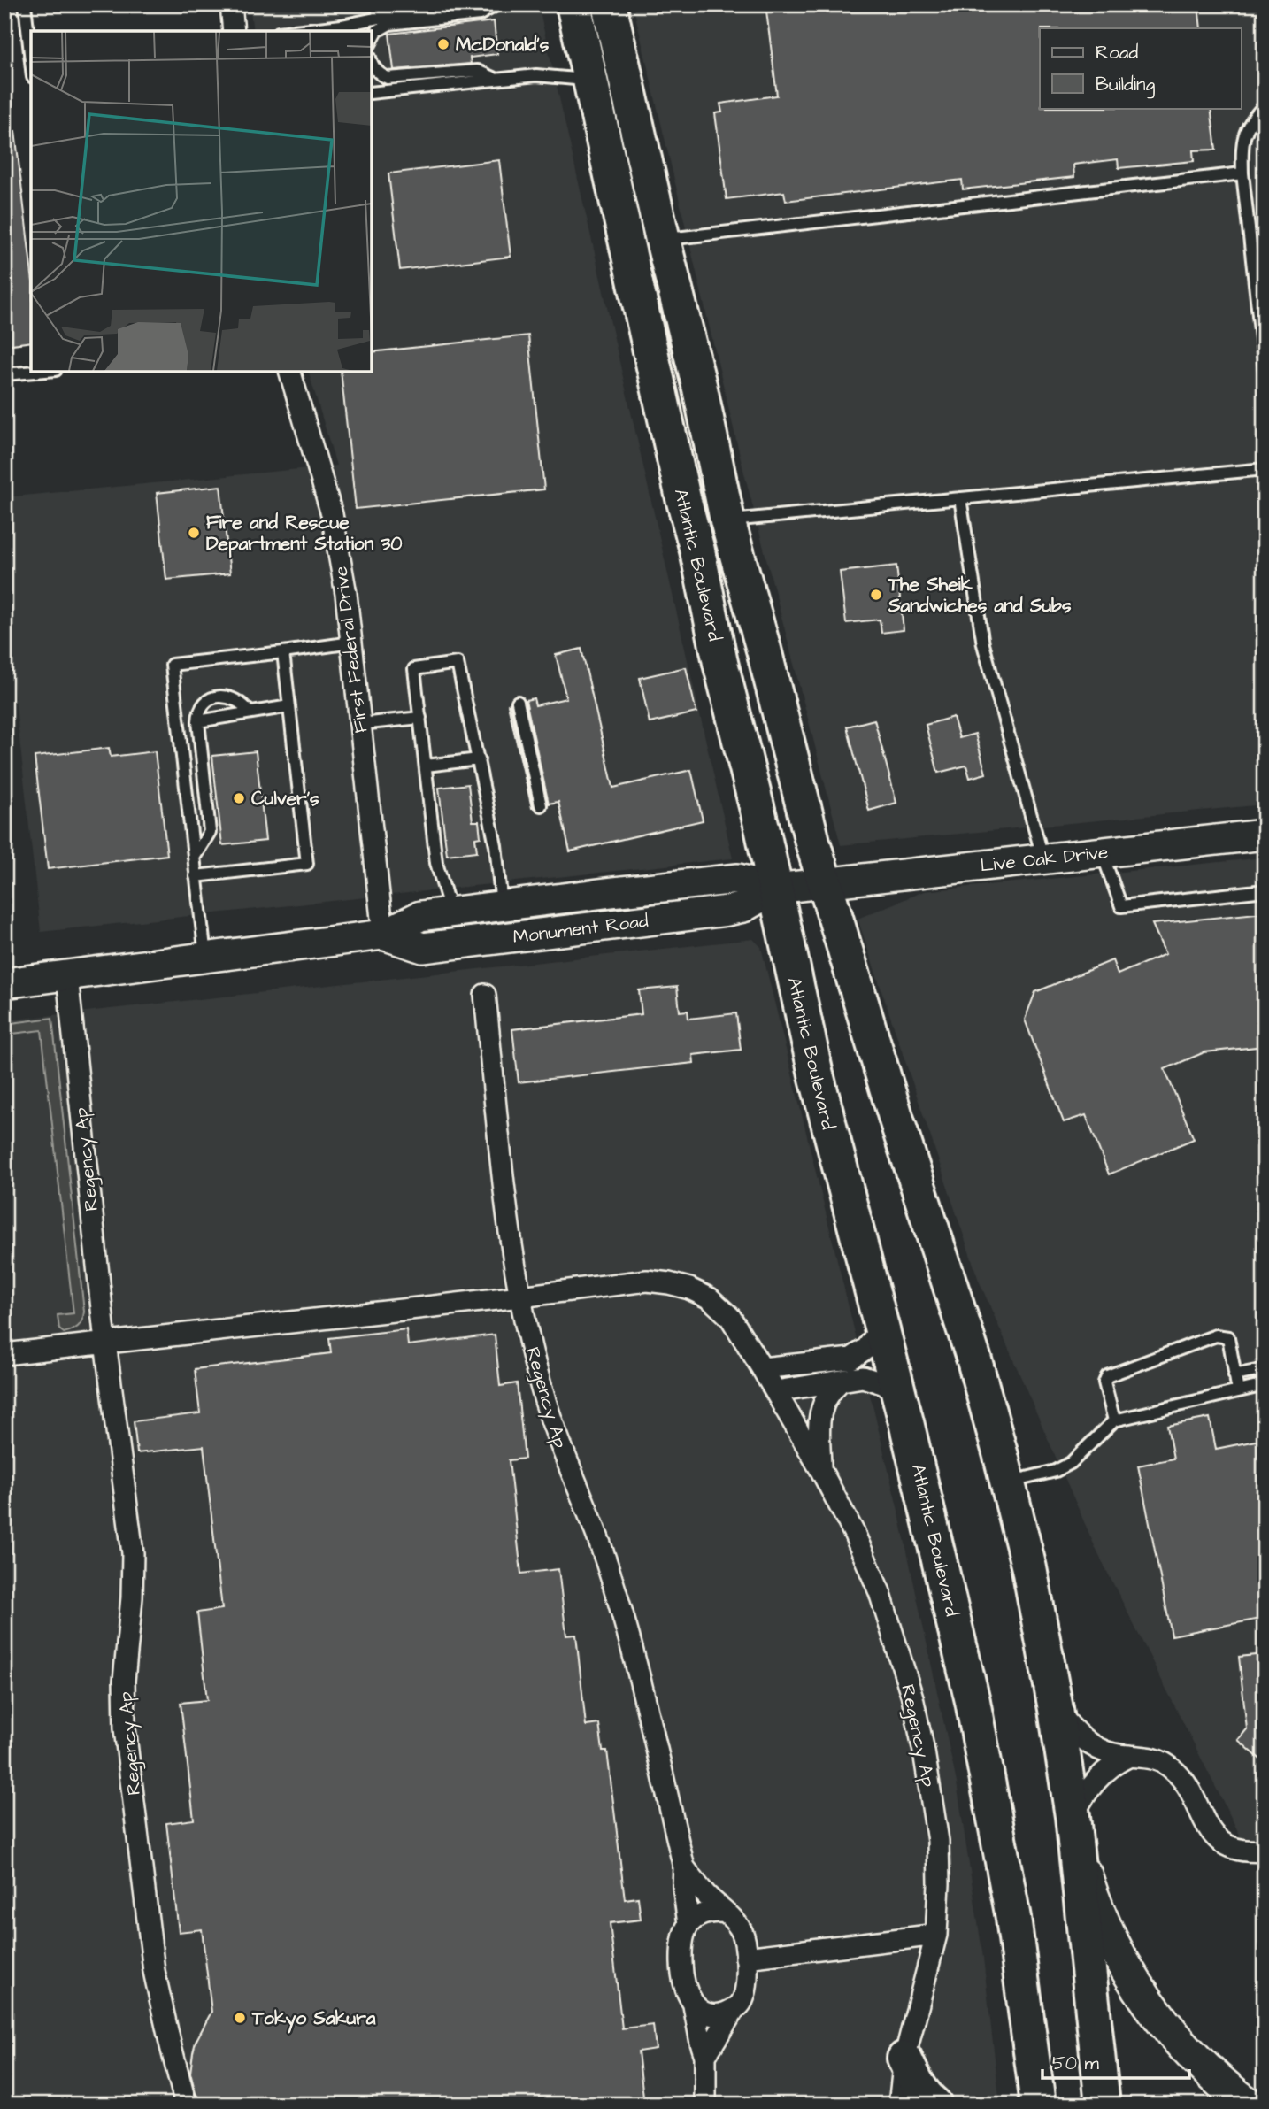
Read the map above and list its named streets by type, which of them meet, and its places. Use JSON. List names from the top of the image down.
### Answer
{
  "streets": {
    "highway": ["Atlantic Boulevard"],
    "main road": ["Live Oak Drive", "Monument Road"],
    "street": ["First Federal Drive", "Regency Ap"]
  },
  "crossings": [
    ["Atlantic Boulevard", "Live Oak Drive"],
    ["Atlantic Boulevard", "Monument Road"],
    ["First Federal Drive", "Monument Road"],
    ["Live Oak Drive", "Monument Road"],
    ["Monument Road", "Regency Ap"]
  ],
  "places": [
    "McDonald's",
    "Fire and Rescue Department Station 30",
    "The Sheik Sandwiches and Subs",
    "Culver's",
    "Tokyo Sakura"
  ],
  "legend": ["Road", "Building"],
  "scale_bar": "50 m"
}
